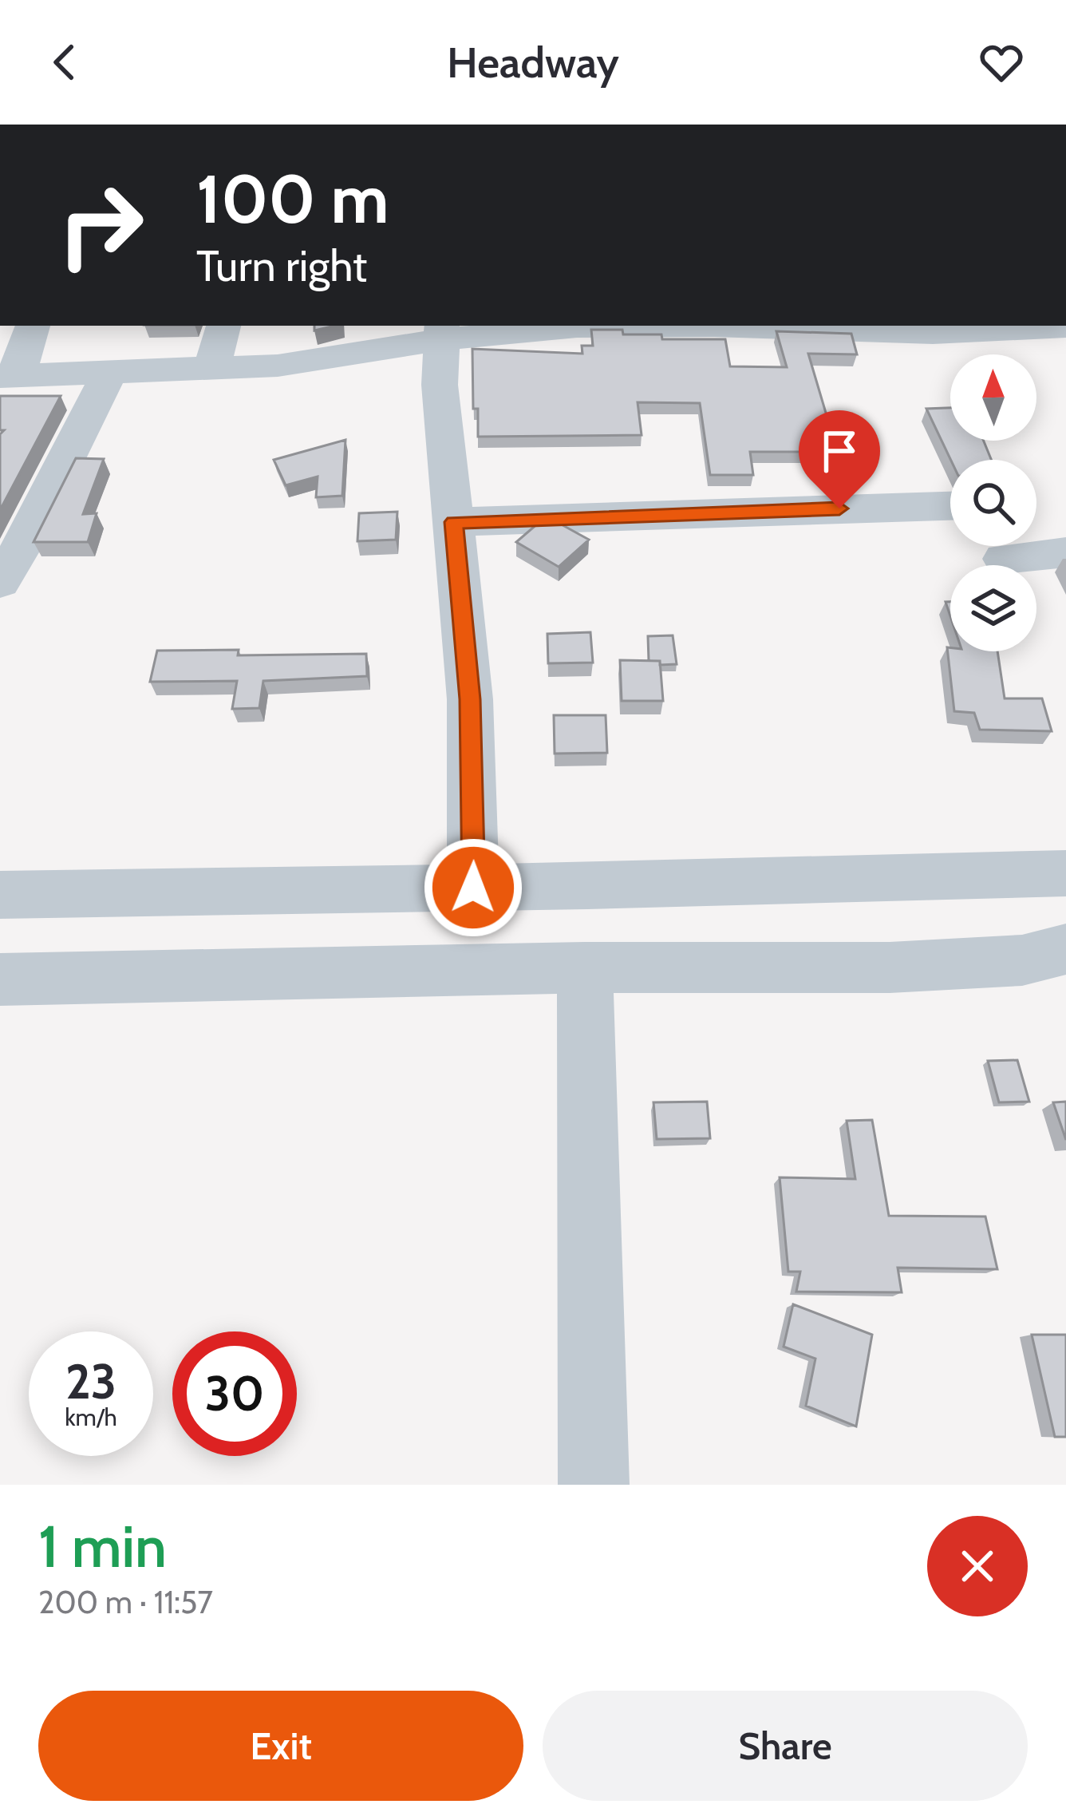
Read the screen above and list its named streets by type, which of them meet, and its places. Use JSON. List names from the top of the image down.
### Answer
{
  "north": "top",
  "page": {
    "header": "Headway",
    "turn": ["100 m", "Turn right"],
    "speed": "23 km/h",
    "limit": "30",
    "heading": ["1 min", "200 m · 11:57"],
    "buttons": ["Exit", "Share"]
  }
}
